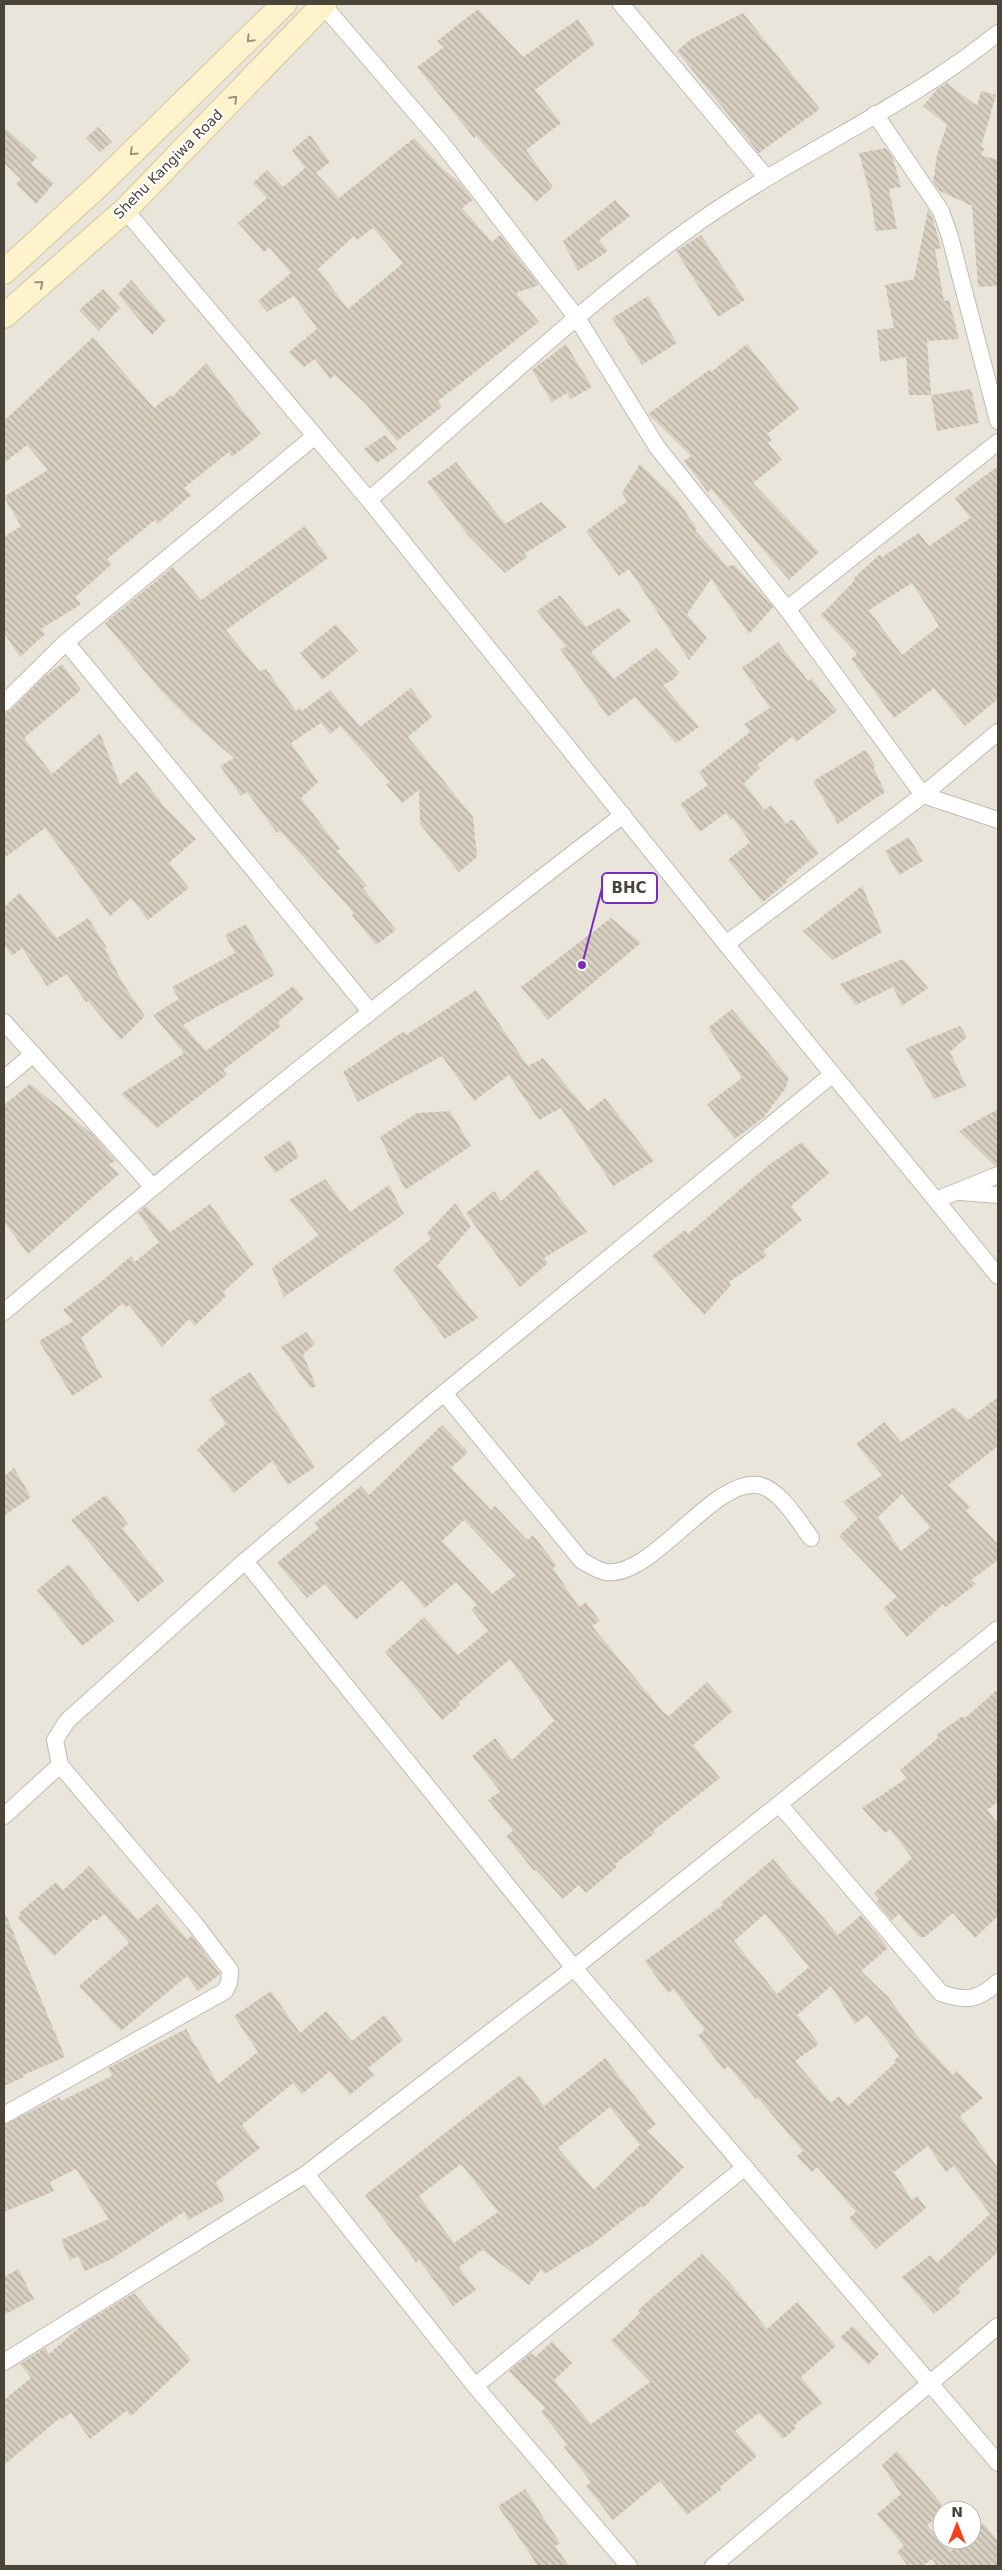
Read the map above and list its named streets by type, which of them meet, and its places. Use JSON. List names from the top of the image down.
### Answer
{
  "streets": {
    "main road": ["Shehu Kangiwa Road"]
  },
  "places": ["BHC"],
  "north": "top"
}
